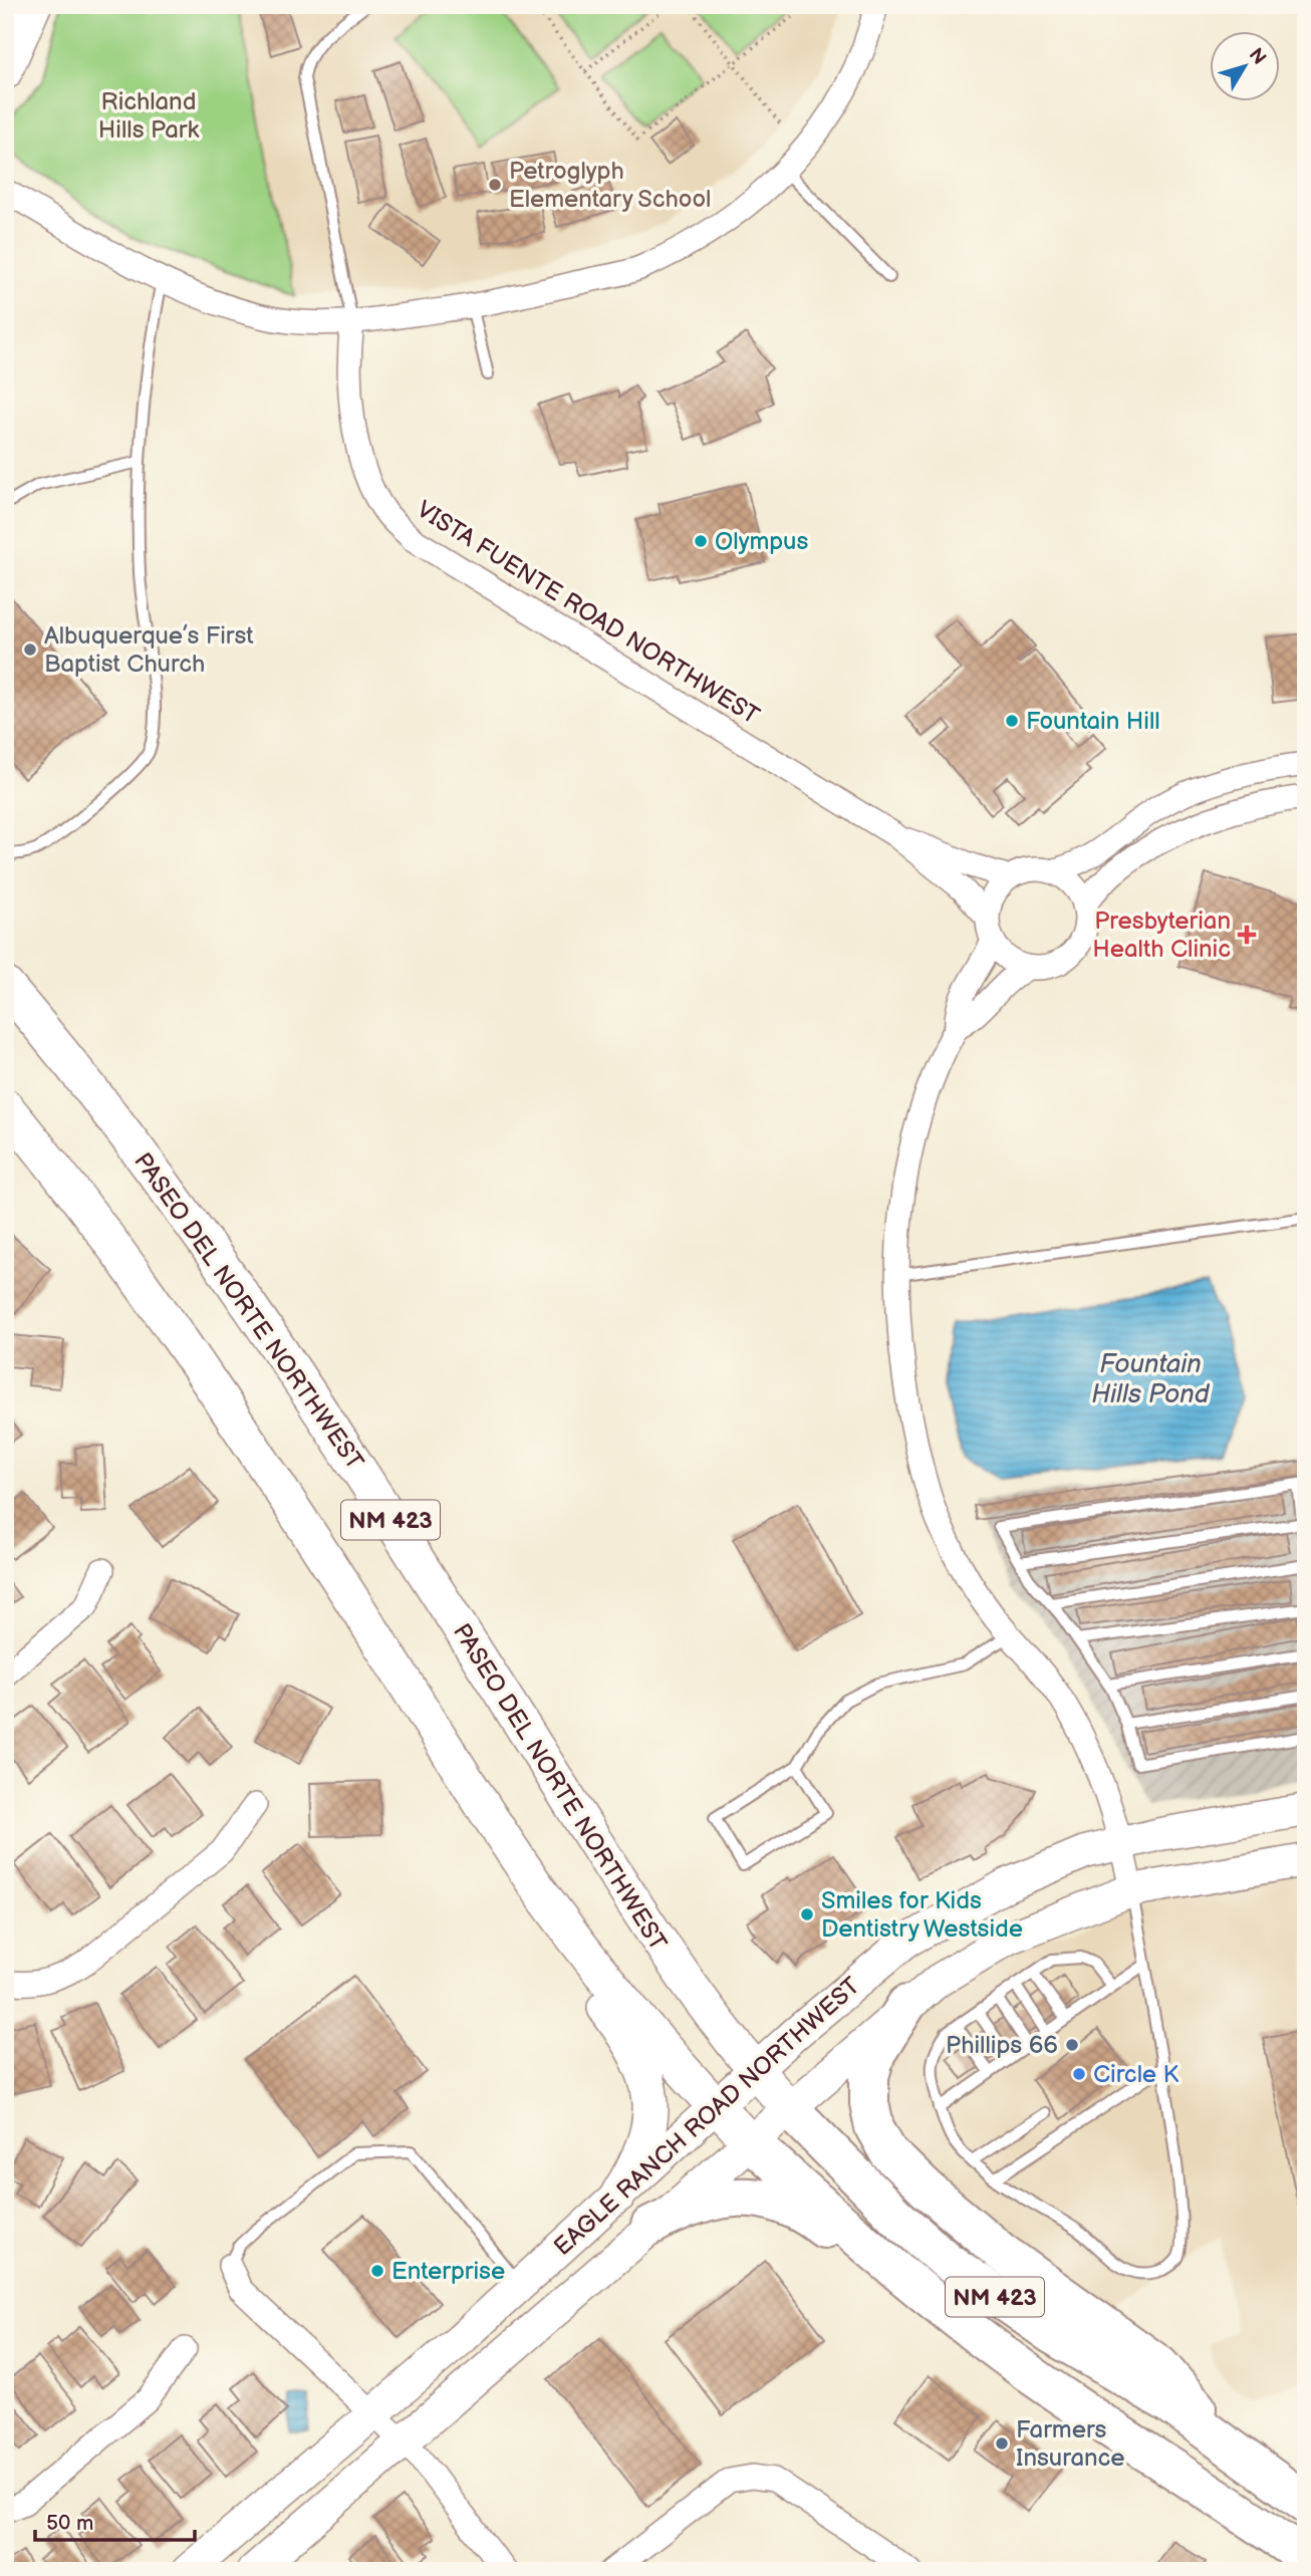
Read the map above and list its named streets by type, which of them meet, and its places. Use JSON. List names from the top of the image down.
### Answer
{
  "streets": {
    "highway": ["NM 423"],
    "main road": ["PASEO DEL NORTE NORTHWEST"],
    "street": ["VISTA FUENTE ROAD NORTHWEST", "EAGLE RANCH ROAD NORTHWEST"]
  },
  "crossings": [
    ["PASEO DEL NORTE NORTHWEST", "NM 423"],
    ["PASEO DEL NORTE NORTHWEST", "EAGLE RANCH ROAD NORTHWEST"],
    ["NM 423", "EAGLE RANCH ROAD NORTHWEST"]
  ],
  "water": ["Fountain Hills Pond"],
  "parks": ["Richland Hills Park"],
  "places": {
    "other": [
      "Petroglyph Elementary School",
      "Olympus",
      "Albuquerque’s First Baptist Church",
      "Fountain Hill",
      "Smiles for Kids Dentistry Westside",
      "Phillips 66",
      "Circle K",
      "Enterprise",
      "Farmers Insurance"
    ],
    "health": ["Presbyterian Health Clinic"]
  },
  "scale_bar": "50 m",
  "north": "top right"
}
